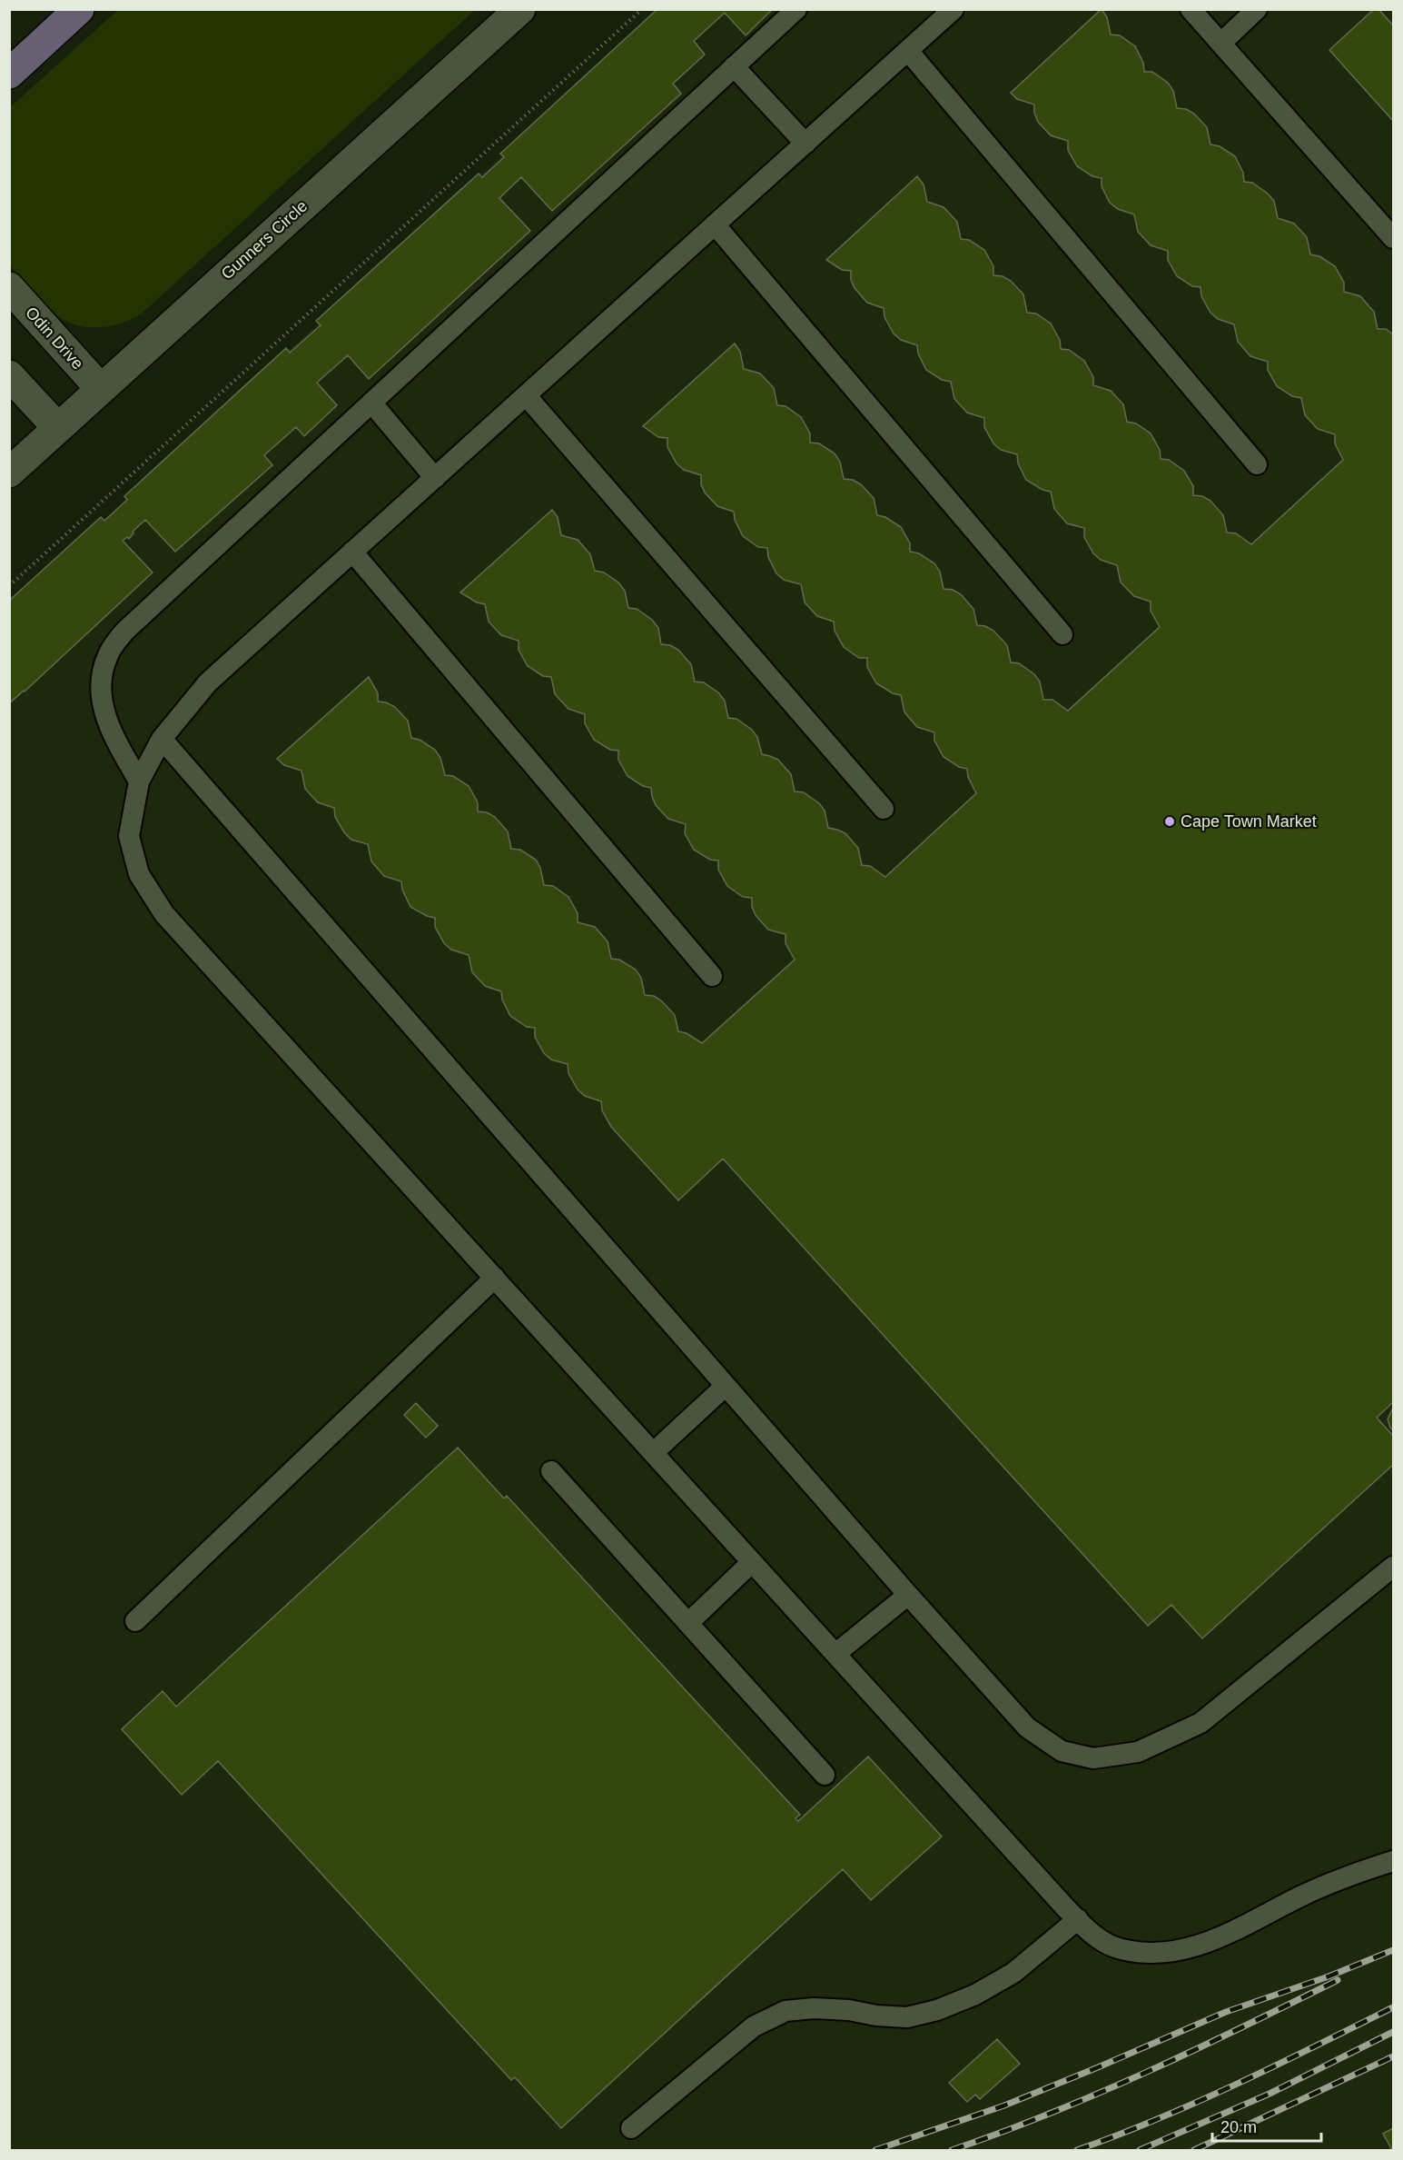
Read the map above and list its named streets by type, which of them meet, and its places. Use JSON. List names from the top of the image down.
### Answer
{
  "streets": {
    "street": ["Gunners Circle", "Odin Drive"]
  },
  "crossings": [
    ["Gunners Circle", "Odin Drive"]
  ],
  "places": ["Cape Town Market"],
  "scale_bar": "20 m"
}
